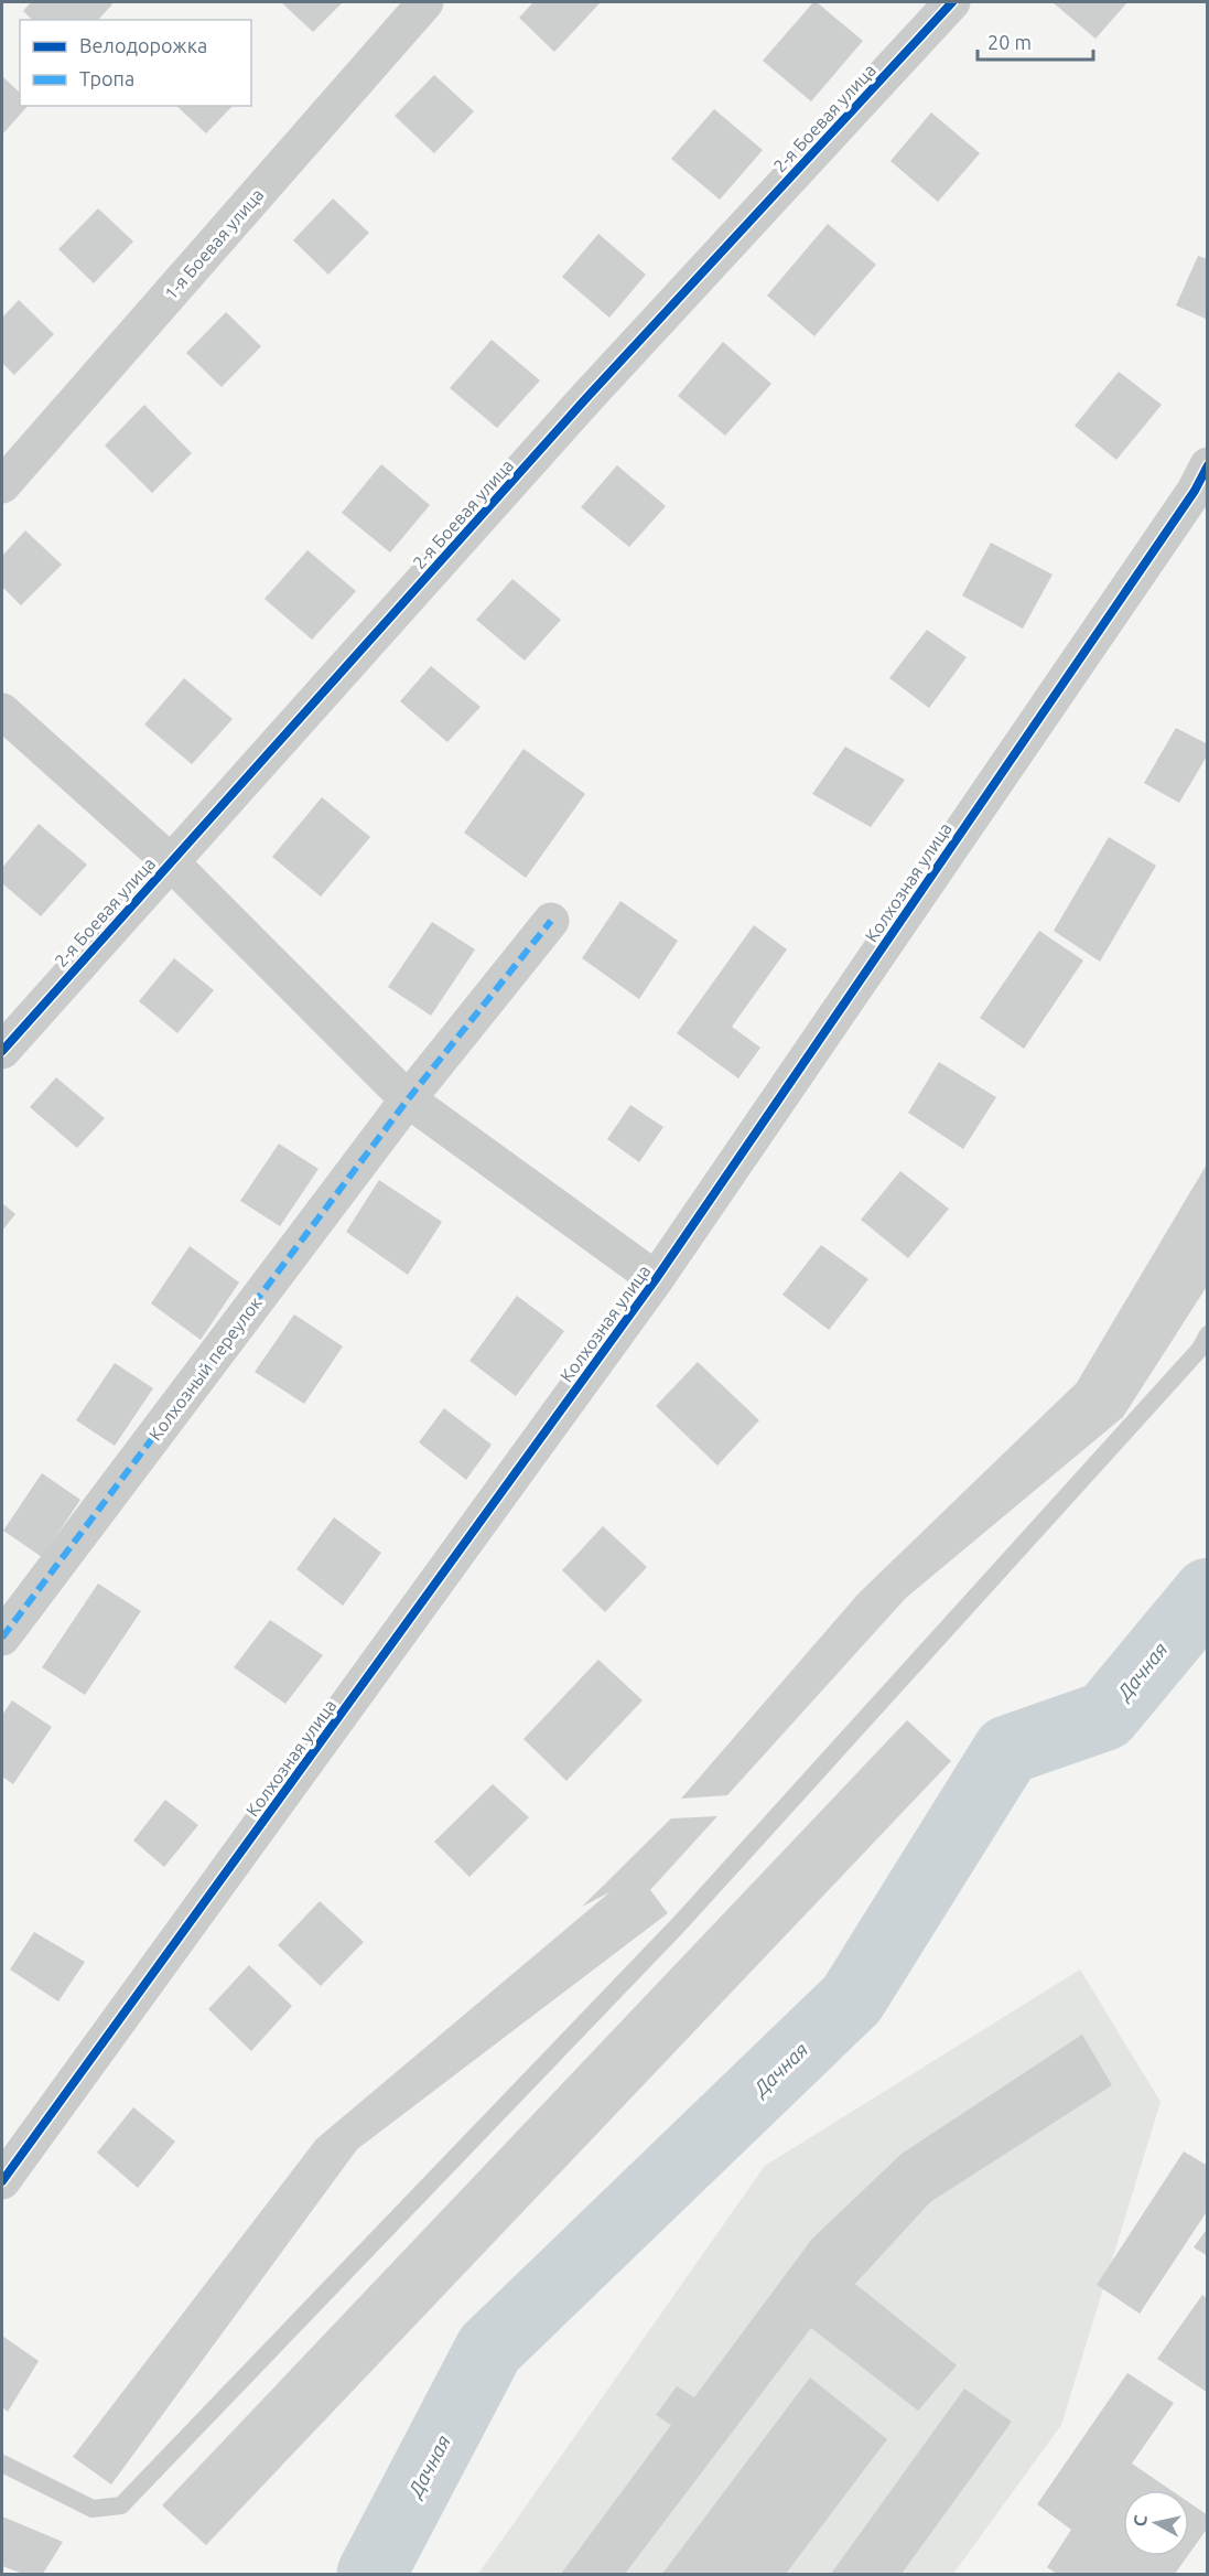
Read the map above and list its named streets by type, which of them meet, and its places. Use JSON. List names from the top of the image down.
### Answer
{
  "streets": {
    "street": [
      "2-я Боевая улица",
      "1-я Боевая улица",
      "Колхозная улица",
      "Колхозный переулок"
    ]
  },
  "water": ["Дачная"],
  "legend": ["Велодорожка", "Тропа"],
  "scale_bar": "20 m",
  "north": "left"
}
